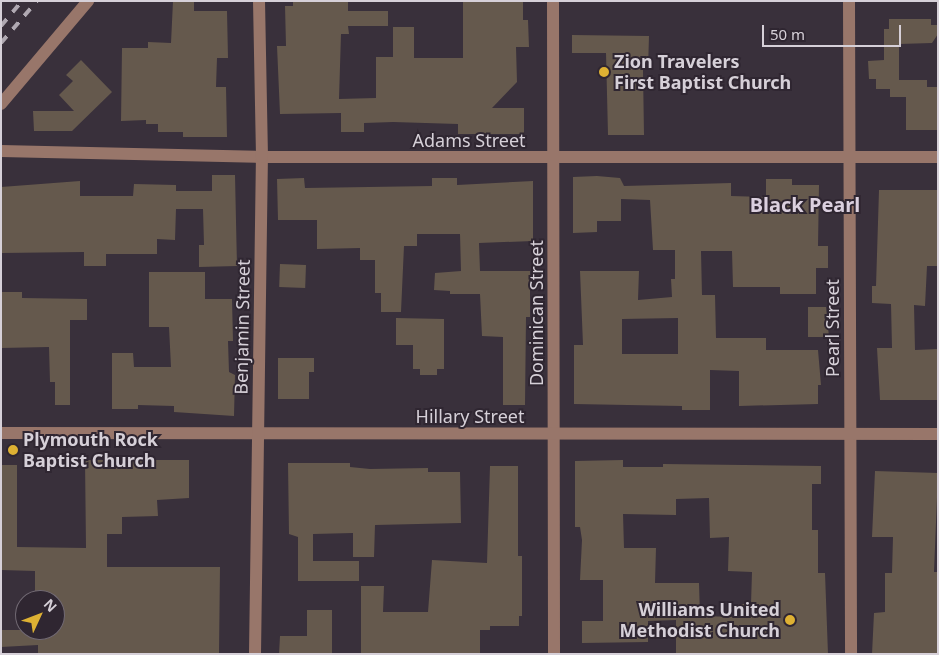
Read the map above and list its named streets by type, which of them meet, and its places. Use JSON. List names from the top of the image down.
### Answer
{
  "streets": {
    "street": [
      "Adams Street",
      "Dominican Street",
      "Benjamin Street",
      "Pearl Street",
      "Hillary Street"
    ]
  },
  "crossings": [
    ["Adams Street", "Dominican Street"],
    ["Adams Street", "Benjamin Street"],
    ["Adams Street", "Pearl Street"],
    ["Dominican Street", "Hillary Street"],
    ["Benjamin Street", "Hillary Street"],
    ["Pearl Street", "Hillary Street"]
  ],
  "districts": ["Black Pearl"],
  "places": ["Zion Travelers First Baptist Church", "Plymouth Rock Baptist Church", "Williams United Methodist Church"],
  "scale_bar": "50 m",
  "north": "top right"
}
